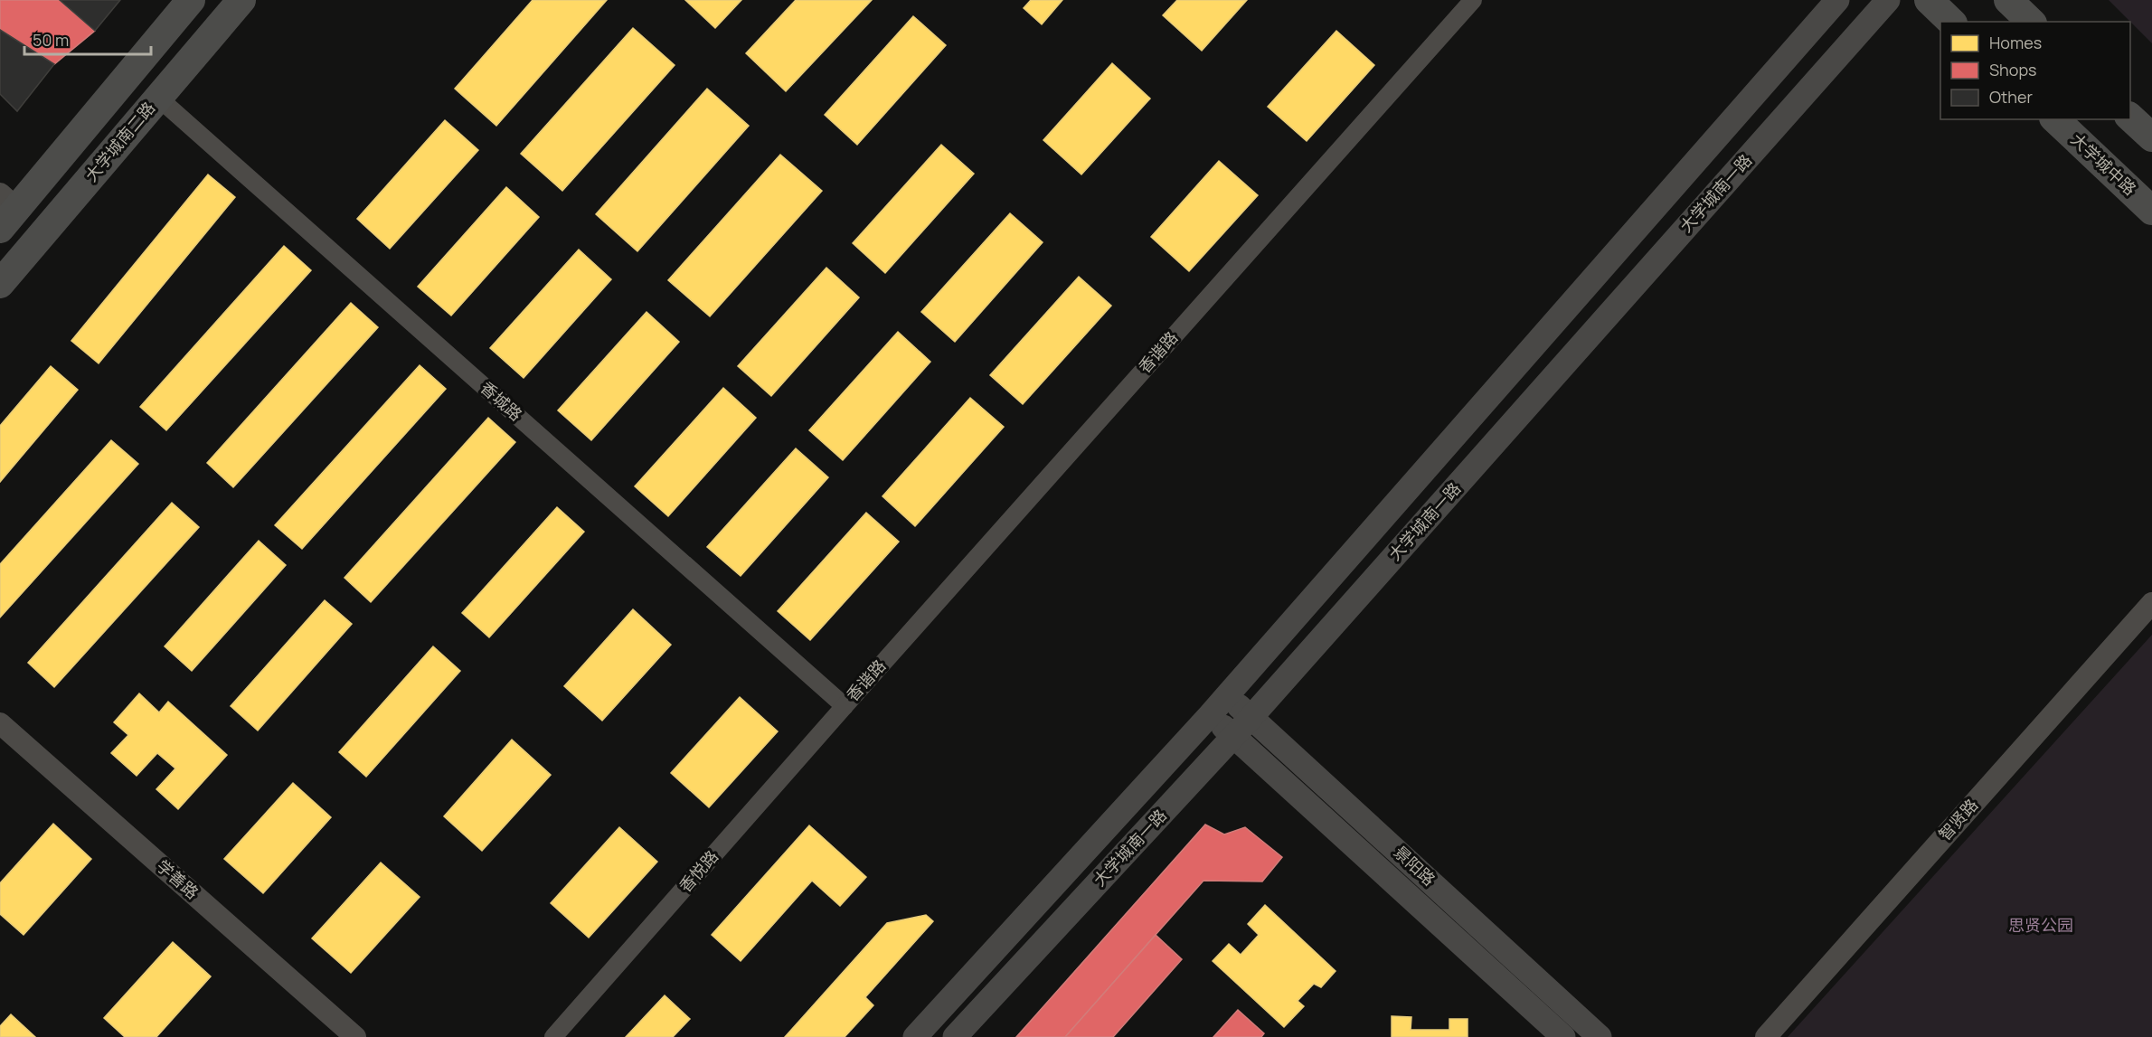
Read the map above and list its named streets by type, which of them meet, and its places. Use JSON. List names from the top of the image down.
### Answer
{
  "streets": {
    "highway": ["大学城南二路", "大学城中路"],
    "main road": ["大学城南一路", "景阳路"],
    "street": [
      "香谐路",
      "香城路",
      "智贤路",
      "香悦路",
      "学善路"
    ]
  },
  "crossings": [
    ["大学城南二路", "香城路"],
    ["大学城南一路", "景阳路"],
    ["香谐路", "香城路"],
    ["香谐路", "香悦路"],
    ["香城路", "香悦路"]
  ],
  "parks": ["思贤公园"],
  "legend": ["Homes", "Shops", "Other"],
  "scale_bar": "50 m"
}
